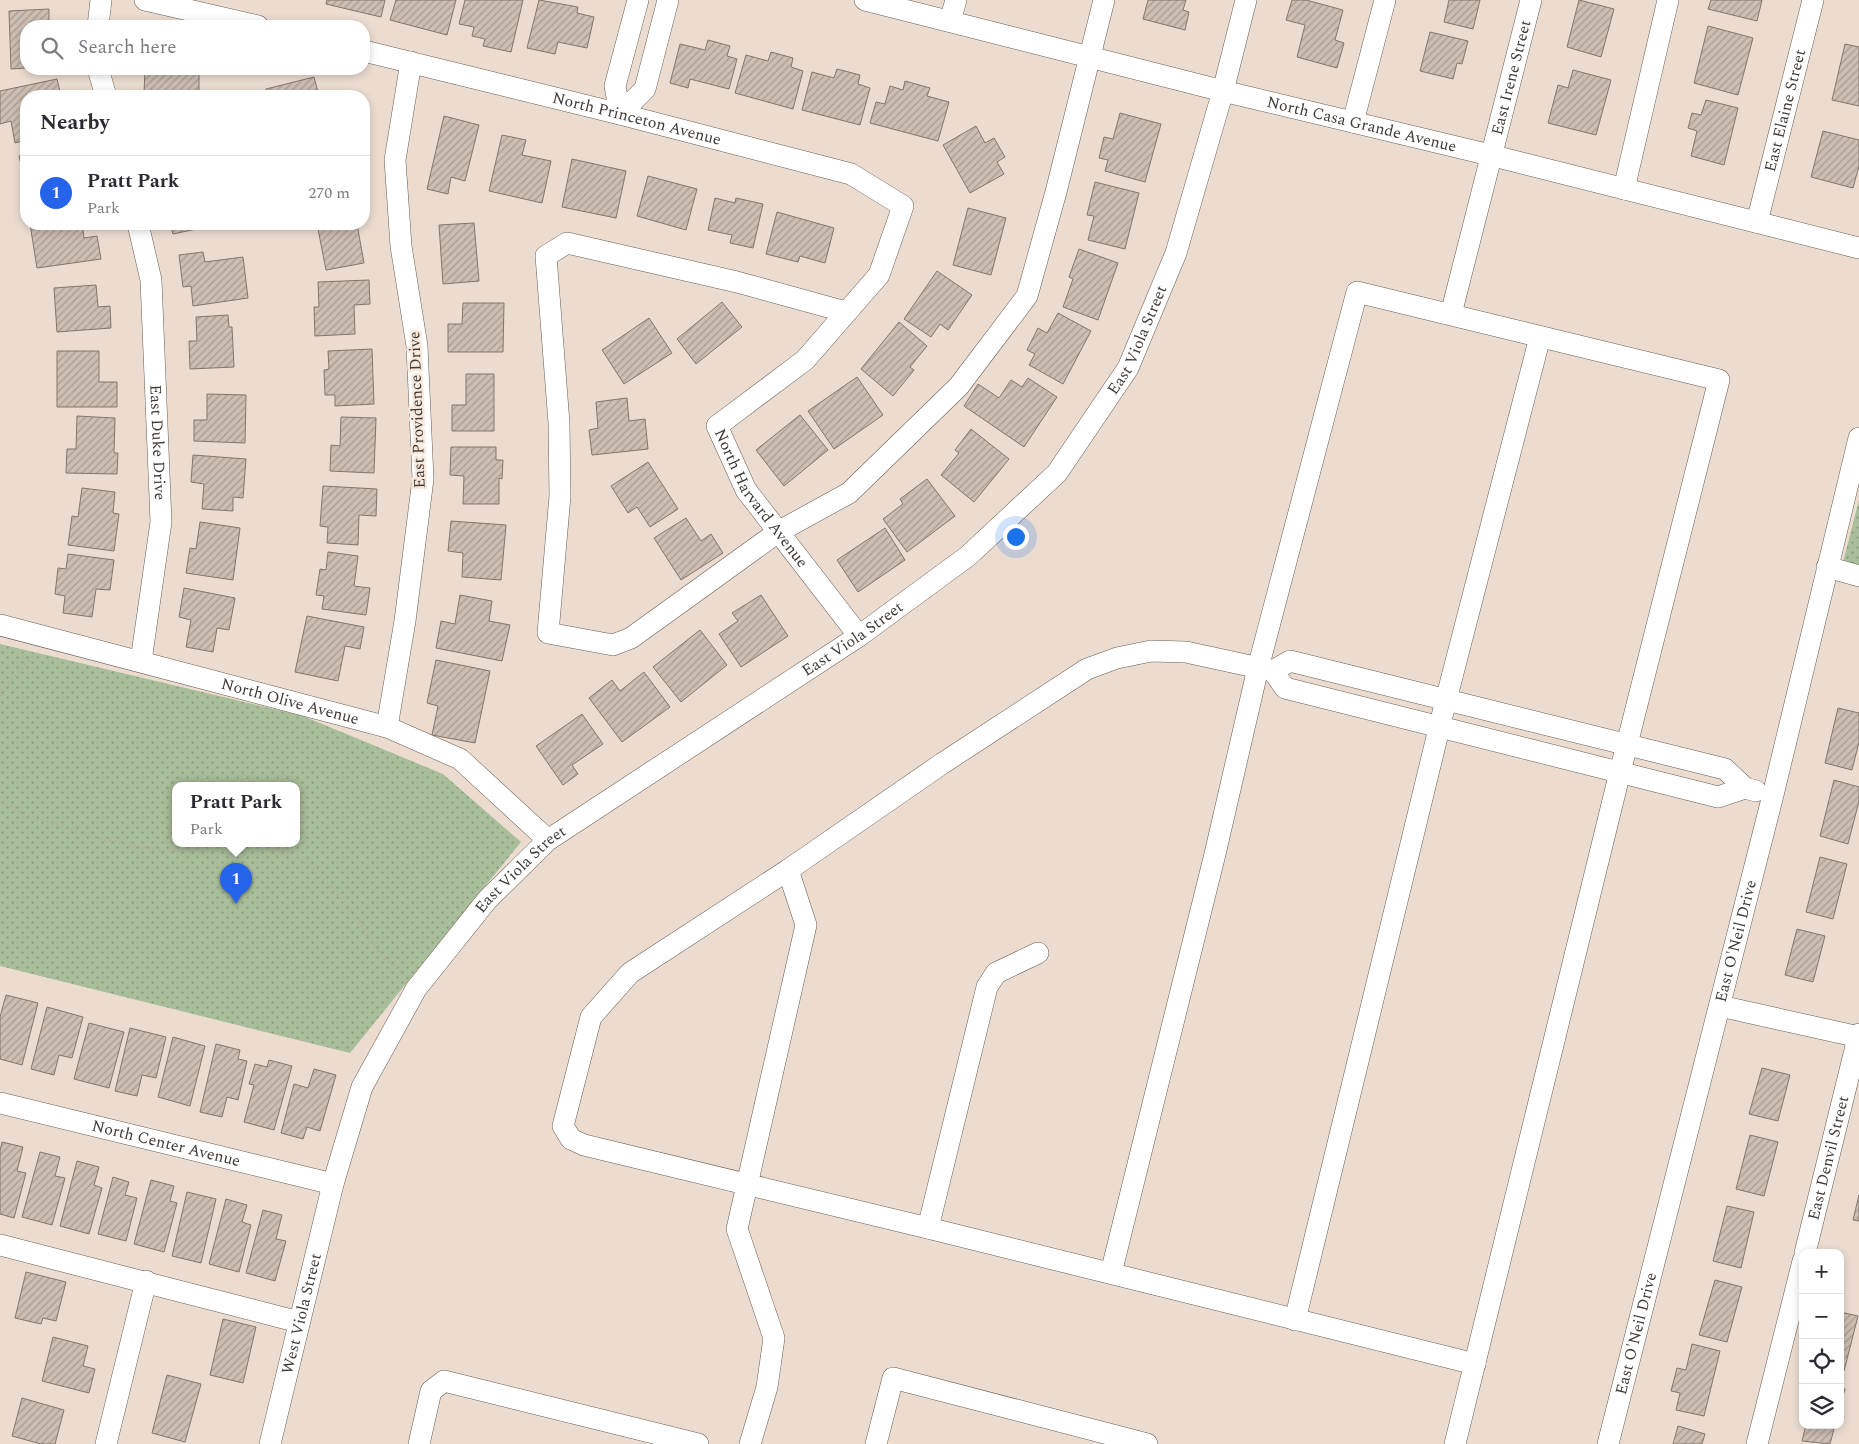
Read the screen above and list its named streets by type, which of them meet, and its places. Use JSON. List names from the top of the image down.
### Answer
{
  "streets": {
    "street": [
      "East Irene Street",
      "East Elaine Street",
      "North Princeton Avenue",
      "North Casa Grande Avenue",
      "East Viola Street",
      "East Providence Drive",
      "East Duke Drive",
      "North Harvard Avenue",
      "North Olive Avenue",
      "East O'Neil Drive",
      "North Center Avenue",
      "East Denvil Street",
      "West Viola Street"
    ]
  },
  "crossings": [
    ["East Irene Street", "North Casa Grande Avenue"],
    ["East Elaine Street", "North Casa Grande Avenue"],
    ["North Princeton Avenue", "East Providence Drive"],
    ["North Princeton Avenue", "North Harvard Avenue"],
    ["North Casa Grande Avenue", "East Viola Street"],
    ["East Viola Street", "North Harvard Avenue"],
    ["East Viola Street", "North Olive Avenue"],
    ["East Viola Street", "North Center Avenue"],
    ["East Viola Street", "West Viola Street"],
    ["East Providence Drive", "North Olive Avenue"],
    ["East Duke Drive", "North Olive Avenue"],
    ["North Center Avenue", "West Viola Street"]
  ],
  "page": {
    "search": "Search here",
    "heading": "Nearby",
    "list": [
      {
        "mark": "1",
        "name": "Pratt Park",
        "note": "Park",
        "value": "270 m"
      }
    ],
    "popup": ["Pratt Park", "Park"],
    "pins": "1",
    "map_buttons": ["+", "−"]
  }
}
